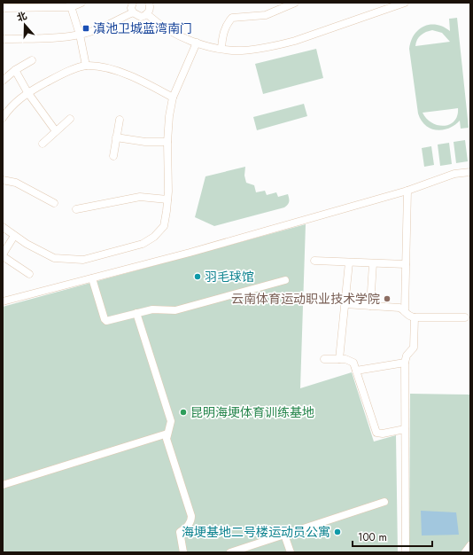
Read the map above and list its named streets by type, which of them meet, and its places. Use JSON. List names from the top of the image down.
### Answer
{
  "places": {
    "transit": ["滇池卫城蓝湾南门"],
    "other": [
      "羽毛球馆",
      "云南体育运动职业技术学院",
      "昆明海埂体育训练基地",
      "海埂基地二号楼运动员公寓"
    ]
  },
  "scale_bar": "100 m",
  "north": "top"
}
